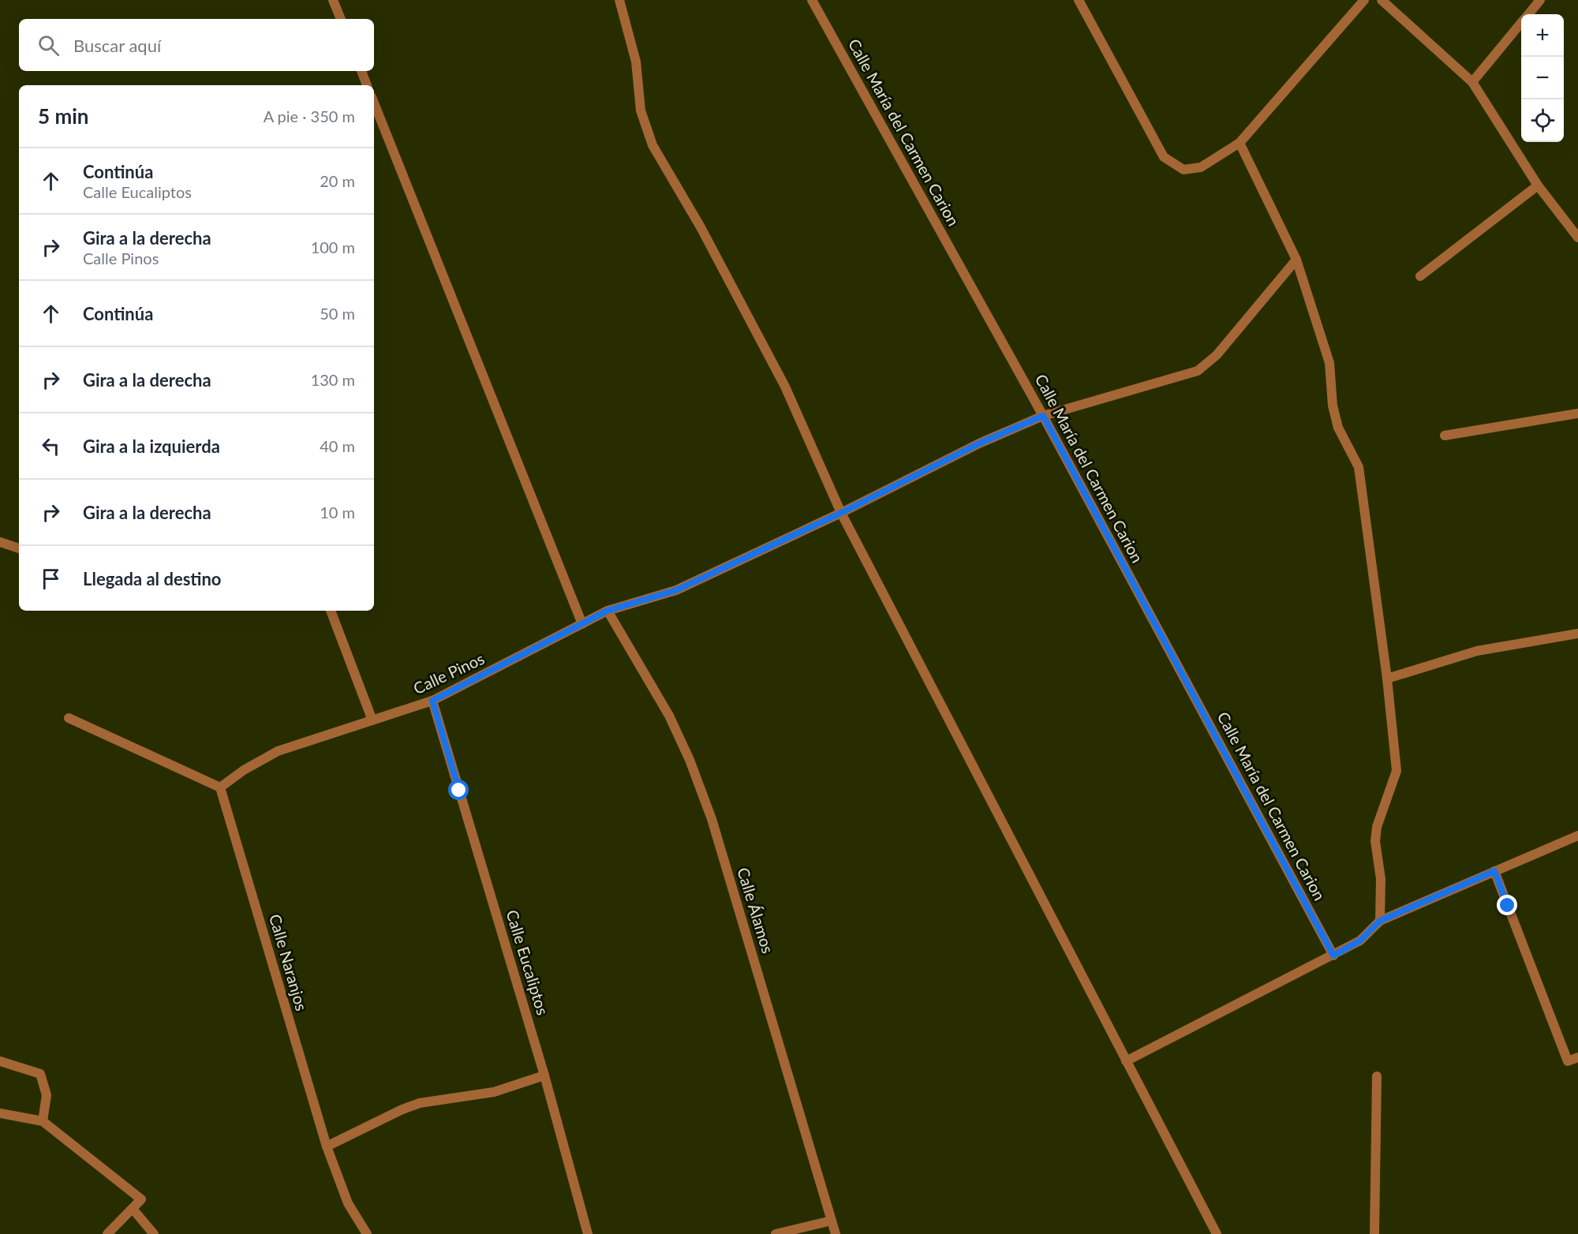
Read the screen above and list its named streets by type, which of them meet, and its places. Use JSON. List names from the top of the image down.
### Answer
{
  "streets": {
    "street": [
      "Calle María del Carmen Carion",
      "Calle Pinos",
      "Calle Álamos",
      "Calle Naranjos",
      "Calle Eucaliptos"
    ]
  },
  "crossings": [
    ["Calle María del Carmen Carion", "Calle Pinos"],
    ["Calle Pinos", "Calle Álamos"],
    ["Calle Pinos", "Calle Naranjos"],
    ["Calle Pinos", "Calle Eucaliptos"]
  ],
  "page": {
    "map_buttons": ["+", "−"],
    "search": "Buscar aquí",
    "heading": ["5 min", "A pie · 350 m"],
    "list": [
      ["Continúa", "Calle Eucaliptos", "20 m"],
      ["Gira a la derecha", "Calle Pinos", "100 m"],
      ["Continúa", "50 m"],
      ["Gira a la derecha", "130 m"],
      ["Gira a la izquierda", "40 m"],
      ["Gira a la derecha", "10 m"],
      "Llegada al destino"
    ]
  }
}
